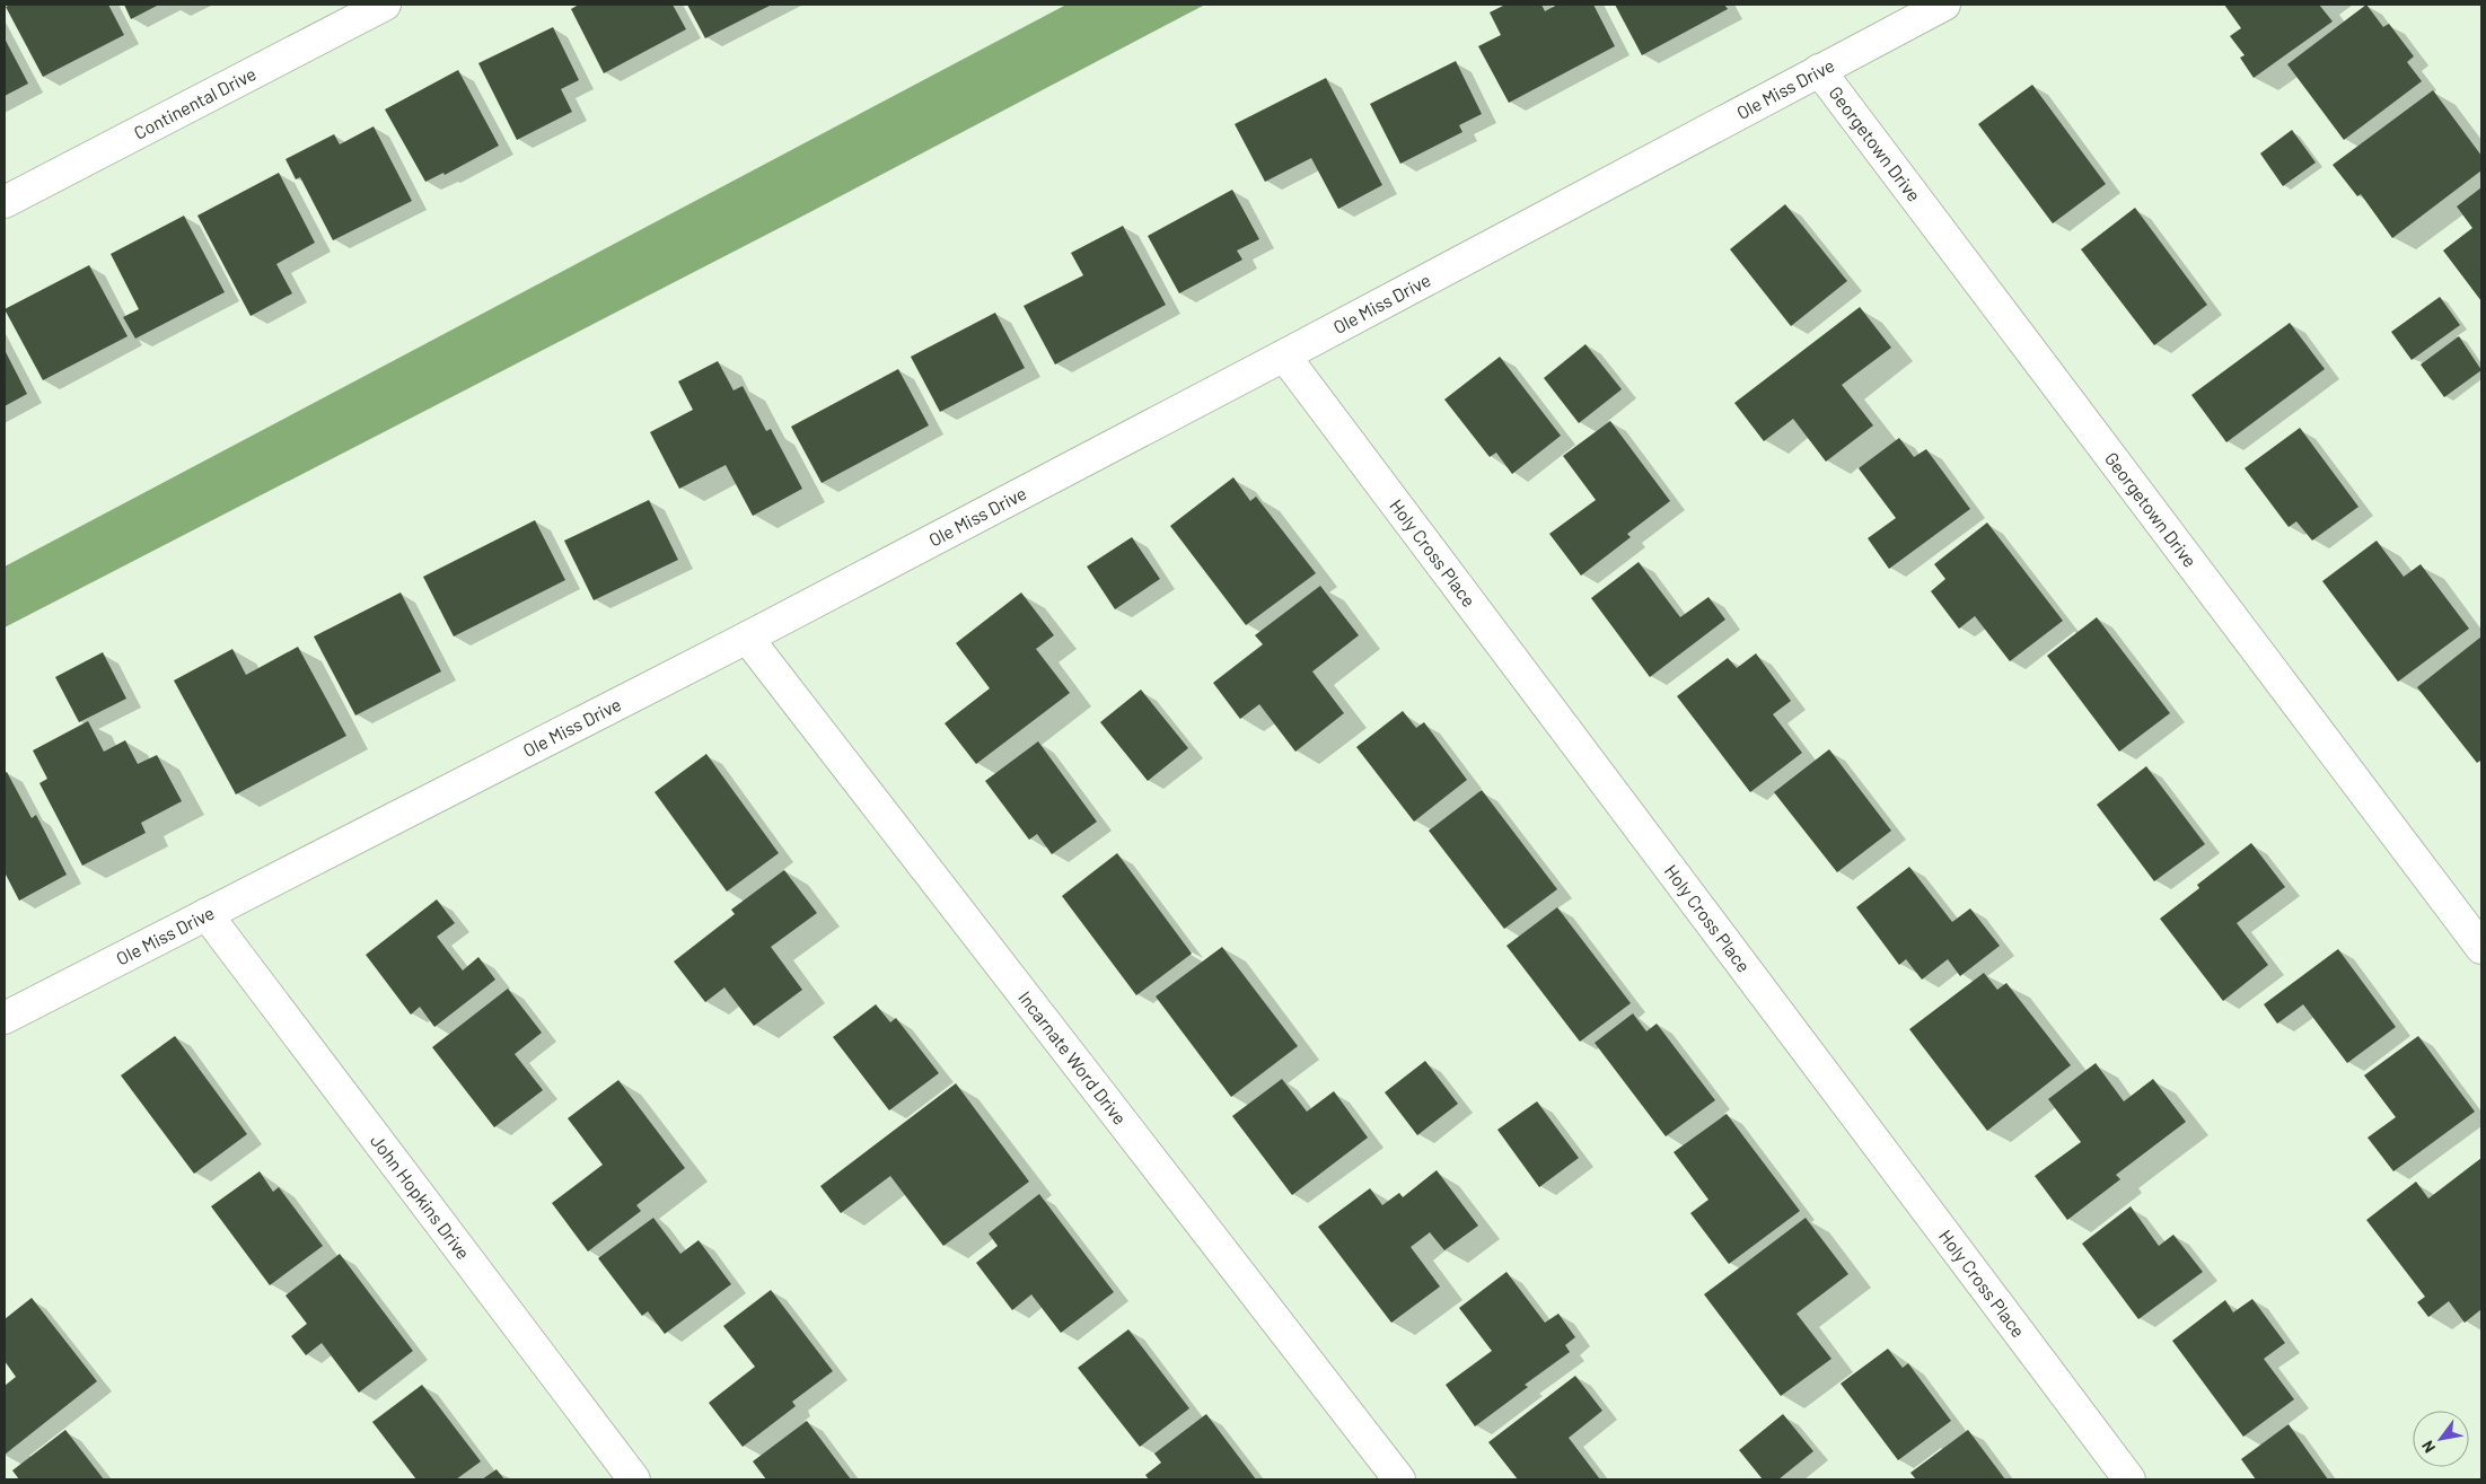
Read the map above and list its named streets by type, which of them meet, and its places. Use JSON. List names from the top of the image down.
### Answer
{
  "streets": {
    "street": [
      "Ole Miss Drive",
      "Continental Drive",
      "Georgetown Drive",
      "Holy Cross Place",
      "Incarnate Word Drive",
      "John Hopkins Drive"
    ]
  },
  "crossings": [
    ["Ole Miss Drive", "Georgetown Drive"],
    ["Ole Miss Drive", "Holy Cross Place"],
    ["Ole Miss Drive", "Incarnate Word Drive"],
    ["Ole Miss Drive", "John Hopkins Drive"]
  ],
  "north": "bottom left"
}
